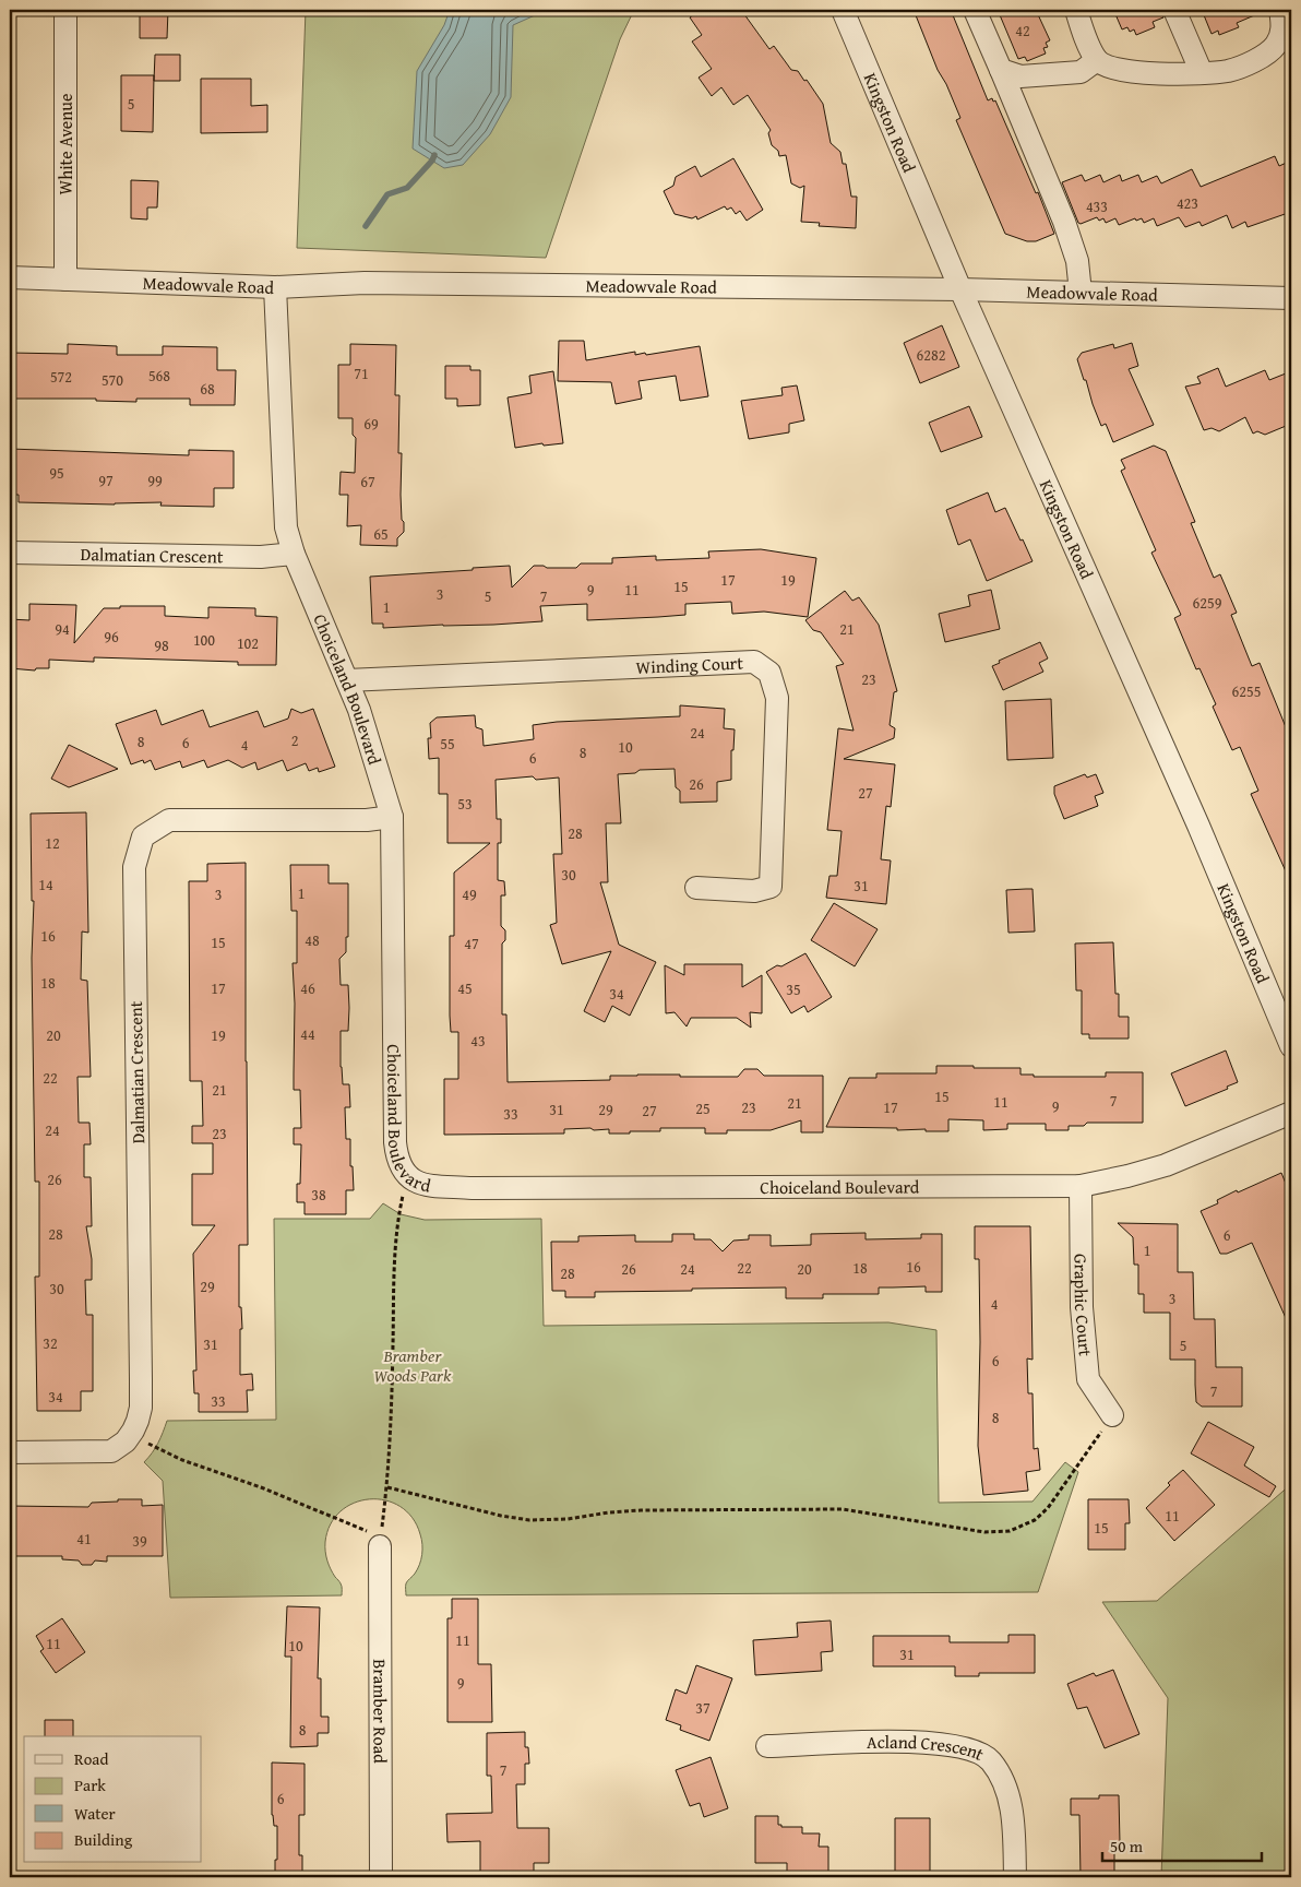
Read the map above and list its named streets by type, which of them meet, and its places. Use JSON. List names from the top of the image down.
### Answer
{
  "streets": {
    "street": [
      "Kingston Road",
      "White Avenue",
      "Meadowvale Road",
      "Dalmatian Crescent",
      "Winding Court",
      "Choiceland Boulevard",
      "Graphic Court",
      "Bramber Road",
      "Acland Crescent"
    ]
  },
  "crossings": [
    ["Kingston Road", "Meadowvale Road"],
    ["White Avenue", "Meadowvale Road"],
    ["Meadowvale Road", "Choiceland Boulevard"],
    ["Dalmatian Crescent", "Choiceland Boulevard"],
    ["Winding Court", "Choiceland Boulevard"],
    ["Choiceland Boulevard", "Graphic Court"]
  ],
  "parks": ["Bramber Woods Park"],
  "house_numbers": [
    "42",
    "5",
    "423",
    "433",
    "6282",
    "71",
    "568",
    "572",
    "570",
    "68",
    "69",
    "95",
    "97",
    "99",
    "67",
    "65",
    "17",
    "19",
    "15",
    "9",
    "11",
    "3",
    "5",
    "7",
    "6259",
    "1",
    "94",
    "21",
    "96",
    "100",
    "102",
    "98",
    "23",
    "6255",
    "24",
    "2",
    "8",
    "6",
    "55",
    "4",
    "10",
    "8",
    "6",
    "26",
    "27",
    "53",
    "28",
    "12",
    "30",
    "14",
    "31",
    "1",
    "3",
    "49",
    "16",
    "48",
    "15",
    "47",
    "18",
    "17",
    "46",
    "45",
    "35",
    "34",
    "44",
    "20",
    "19",
    "43",
    "22",
    "21",
    "15",
    "7",
    "11",
    "21",
    "9",
    "23",
    "17",
    "25",
    "31",
    "29",
    "27",
    "33",
    "24",
    "23",
    "26",
    "38",
    "28",
    "6",
    "1",
    "16",
    "22",
    "18",
    "26",
    "24",
    "20",
    "28",
    "29",
    "30",
    "3",
    "4",
    "32",
    "31",
    "5",
    "6",
    "7",
    "34",
    "33",
    "8",
    "11",
    "15",
    "41",
    "39",
    "11",
    "11",
    "10",
    "31",
    "9",
    "37",
    "8",
    "7",
    "6"
  ],
  "legend": [
    "Road",
    "Park",
    "Water",
    "Building"
  ],
  "scale_bar": "50 m"
}
